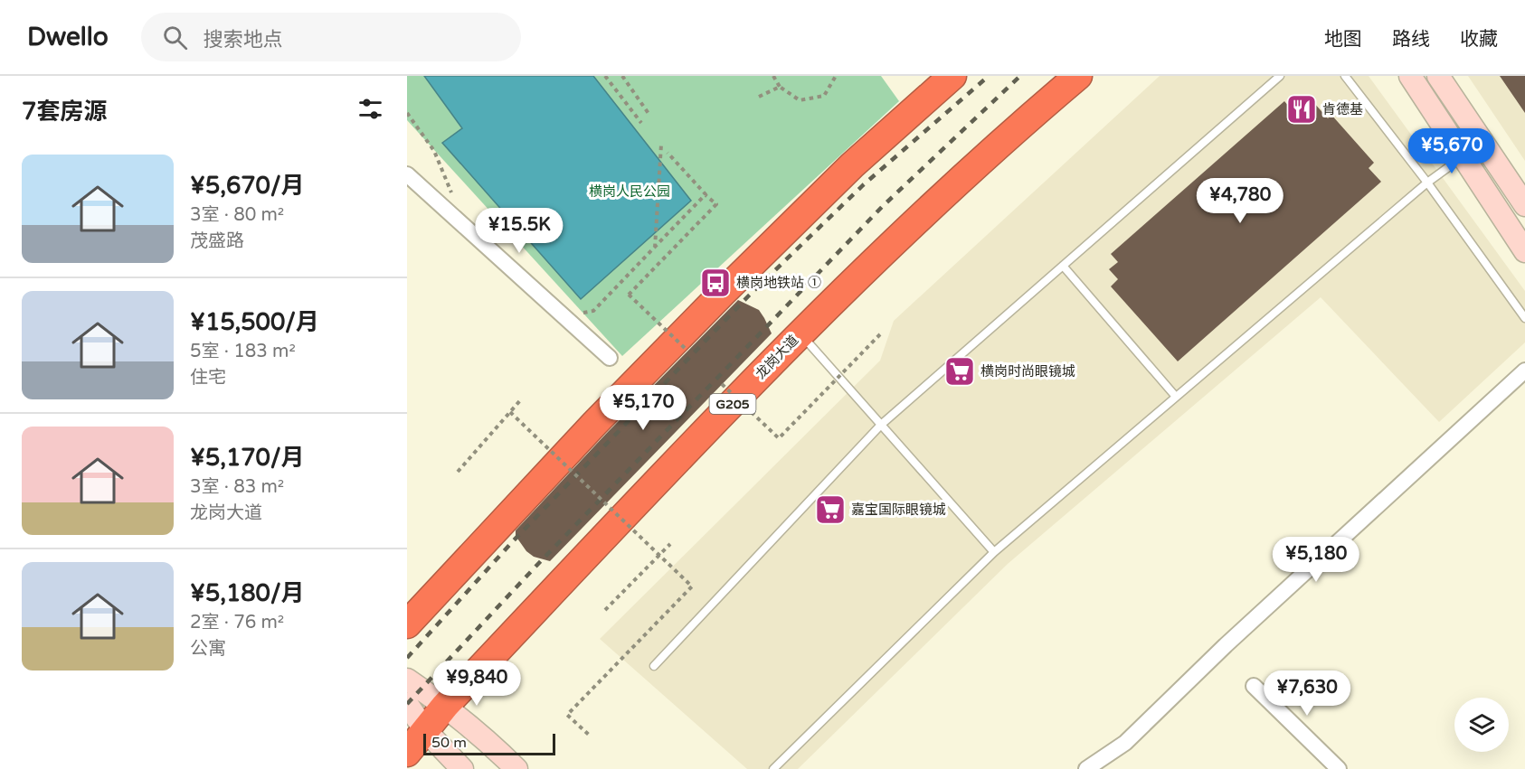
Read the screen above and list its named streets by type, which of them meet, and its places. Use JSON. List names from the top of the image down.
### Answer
{
  "streets": {
    "highway": ["龙岗大道", "G205"]
  },
  "parks": ["横岗人民公园"],
  "places": {
    "restaurant": ["肯德基"],
    "bus stop": ["横岗地铁站 ①"],
    "supermarket": ["横岗时尚眼镜城", "嘉宝国际眼镜城"]
  },
  "scale_bar": "50 m",
  "page": {
    "header": "Dwello",
    "search": "搜索地点",
    "nav": ["地图", "路线", "收藏"],
    "heading": "7套房源",
    "price": [
      "¥5,670",
      "¥4,780",
      "¥15.5K",
      "¥5,170",
      "¥5,180",
      "¥9,840",
      "¥7,630"
    ],
    "list": [
      {
        "name": "¥5,670/月",
        "note": "3室 · 80 m² · 茂盛路"
      },
      {
        "name": "¥15,500/月",
        "note": "5室 · 183 m² · 住宅"
      },
      {
        "name": "¥5,170/月",
        "note": "3室 · 83 m² · 龙岗大道"
      },
      {
        "name": "¥5,180/月",
        "note": "2室 · 76 m² · 公寓"
      }
    ],
    "scale": "50 m"
  }
}
